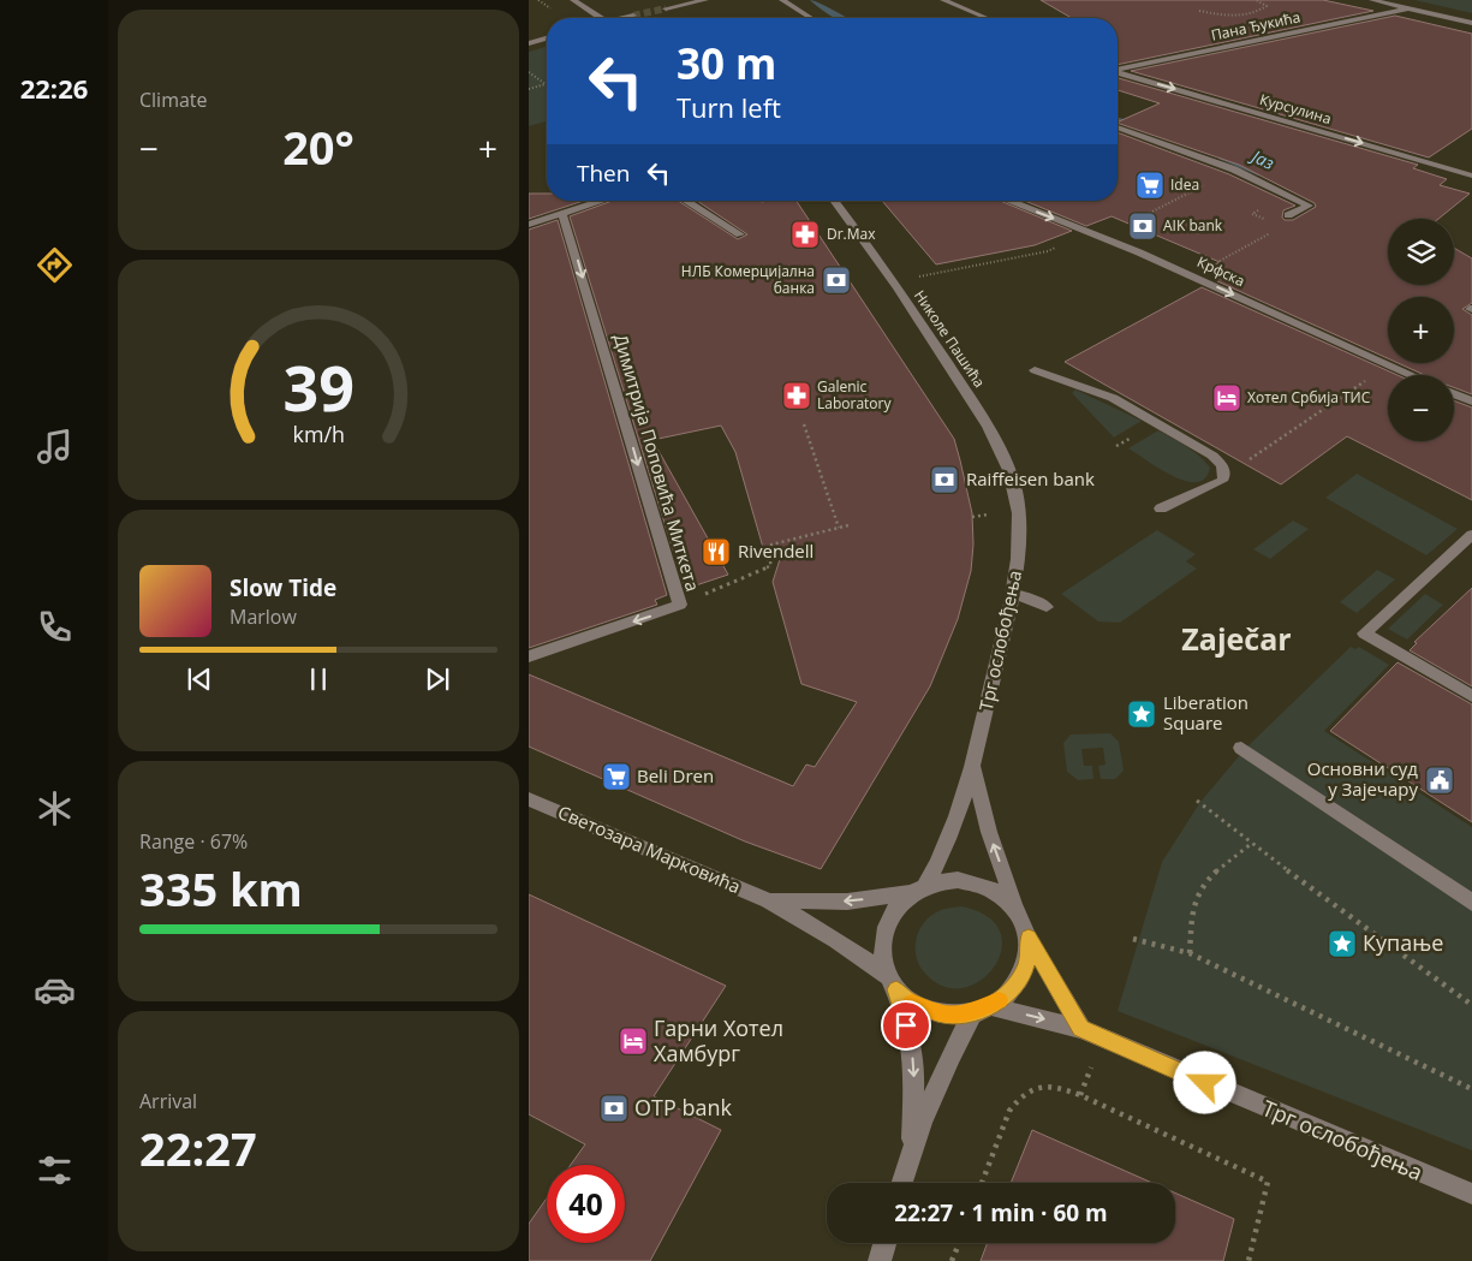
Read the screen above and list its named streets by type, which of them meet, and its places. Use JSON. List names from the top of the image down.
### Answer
{
  "streets": {
    "street": [
      "Пана Ђукића",
      "Курсулина",
      "Крфска",
      "Николе Пашића",
      "Димитрија Поповића Миткета",
      "Трг ослобођења",
      "Светозара Марковића"
    ]
  },
  "crossings": [
    ["Николе Пашића", "Трг ослобођења"],
    ["Трг ослобођења", "Светозара Марковића"]
  ],
  "one_way": ["Крфска"],
  "districts": ["Zaječar"],
  "water": ["Јаз"],
  "places": {
    "supermarket": ["Idea", "Beli Dren"],
    "bank": [
      "AIK bank",
      "НЛБ Комерцијална банка",
      "Raiffeisen bank",
      "OTP bank"
    ],
    "pharmacy": ["Dr.Max", "Galenic Laboratory"],
    "hotel": ["Хотел Србија ТИС", "Гарни Хотел Хамбург"],
    "restaurant": ["Rivendell"],
    "place": ["Liberation Square", "Купање"],
    "public building": ["Основни суд у Зајечару"]
  },
  "page": {
    "tabs": "22:26",
    "tile": [
      "Climate",
      ["Range · 67%", "335 km"],
      ["Arrival", "22:27"]
    ],
    "turn": ["30 m", "Turn left"],
    "heat": ["−", "20°", "+"],
    "then": "Then",
    "map_buttons": ["+", "−"],
    "song": ["Slow Tide", "Marlow"],
    "limit": "40",
    "trip": "22:27 · 1 min · 60 m",
    "gauge": ["39", "km/h"]
  }
}
